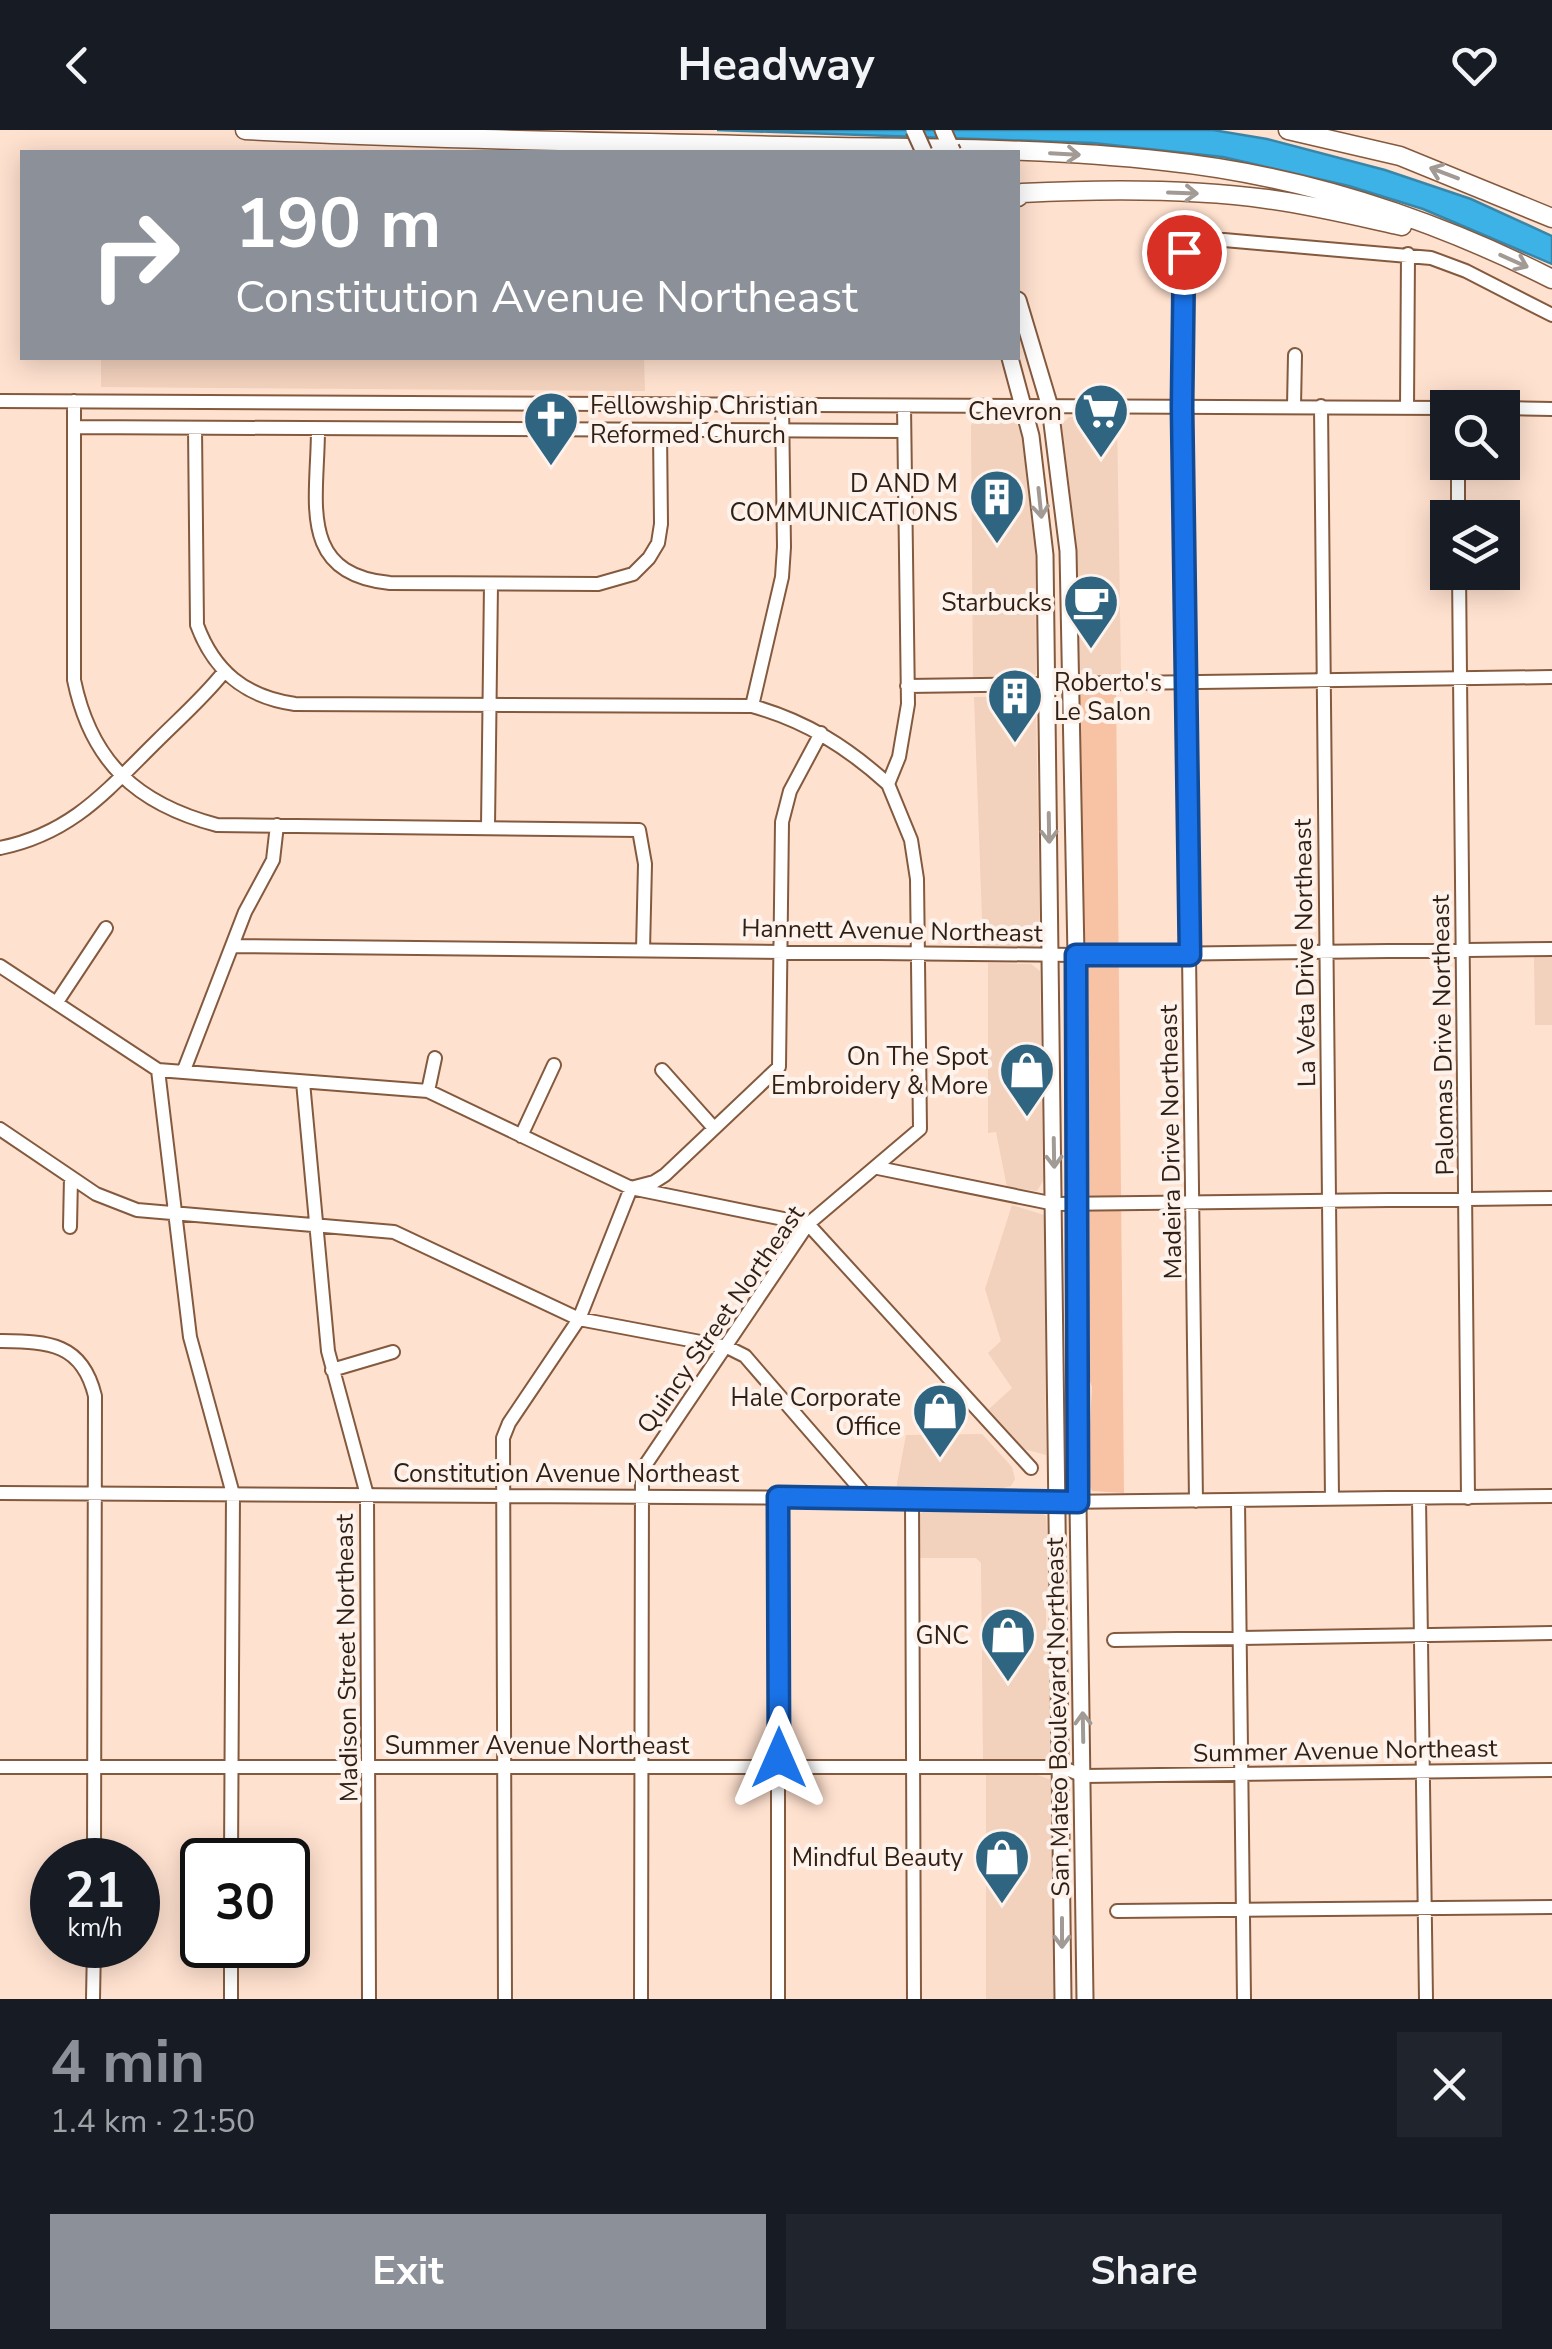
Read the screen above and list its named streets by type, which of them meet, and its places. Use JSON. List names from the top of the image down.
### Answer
{
  "streets": {
    "main road": ["San Mateo Boulevard Northeast"],
    "street": [
      "Hannett Avenue Northeast",
      "La Veta Drive Northeast",
      "Palomas Drive Northeast",
      "Madeira Drive Northeast",
      "Quincy Street Northeast",
      "Constitution Avenue Northeast",
      "Madison Street Northeast",
      "Summer Avenue Northeast"
    ]
  },
  "crossings": [
    ["Hannett Avenue Northeast", "La Veta Drive Northeast"],
    ["Hannett Avenue Northeast", "Palomas Drive Northeast"],
    ["Hannett Avenue Northeast", "Madeira Drive Northeast"],
    ["Hannett Avenue Northeast", "Quincy Street Northeast"],
    ["Hannett Avenue Northeast", "San Mateo Boulevard Northeast"],
    ["La Veta Drive Northeast", "Constitution Avenue Northeast"],
    ["Palomas Drive Northeast", "Constitution Avenue Northeast"],
    ["Madeira Drive Northeast", "Constitution Avenue Northeast"],
    ["Quincy Street Northeast", "Constitution Avenue Northeast"],
    ["Quincy Street Northeast", "Summer Avenue Northeast"],
    ["Constitution Avenue Northeast", "Madison Street Northeast"],
    ["Constitution Avenue Northeast", "San Mateo Boulevard Northeast"],
    ["Madison Street Northeast", "Summer Avenue Northeast"],
    ["San Mateo Boulevard Northeast", "Summer Avenue Northeast"]
  ],
  "places": {
    "supermarket": ["Chevron"],
    "church": ["Fellowship Christian Reformed Church"],
    "building": ["D AND M COMMUNICATIONS", "Roberto's Le Salon"],
    "cafe": ["Starbucks"],
    "shop": [
      "On The Spot Embroidery & More",
      "Hale Corporate Office",
      "GNC",
      "Mindful Beauty"
    ]
  },
  "page": {
    "header": "Headway",
    "turn": ["190 m", "Constitution Avenue Northeast"],
    "speed": "21 km/h",
    "limit": "30",
    "heading": ["4 min", "1.4 km · 21:50"],
    "buttons": ["Exit", "Share"]
  }
}
